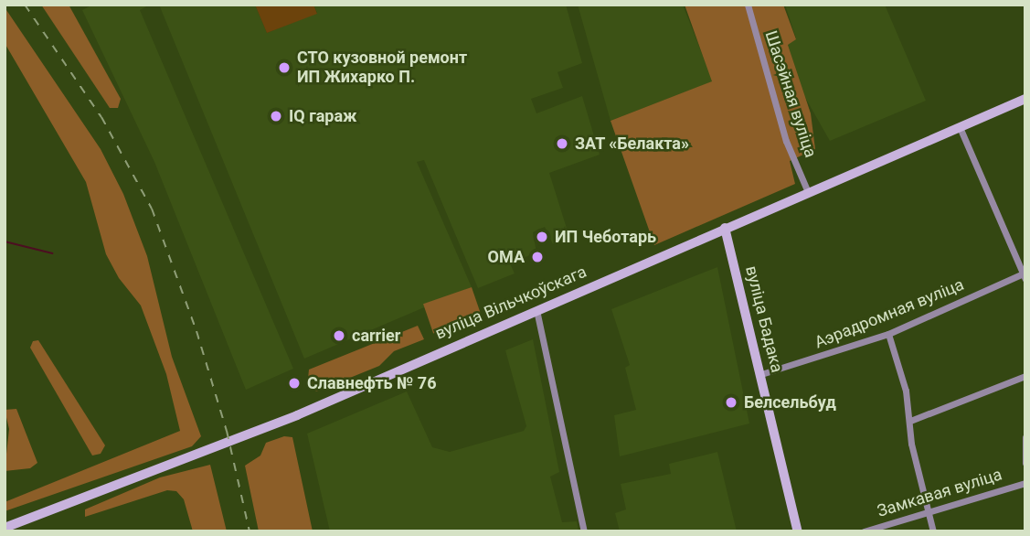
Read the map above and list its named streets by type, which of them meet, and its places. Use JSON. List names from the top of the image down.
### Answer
{
  "streets": {
    "main road": ["вуліца Вільчкоўскага", "вуліца Бадака"],
    "street": ["Шасэйная вуліца", "Аэрадромная вуліца", "Замкавая вуліца"]
  },
  "crossings": [
    ["Шасэйная вуліца", "вуліца Вільчкоўскага"],
    ["вуліца Вільчкоўскага", "вуліца Бадака"],
    ["Аэрадромная вуліца", "вуліца Бадака"]
  ],
  "places": [
    "СТО кузовной ремонт ИП Жихарко П.",
    "IQ гараж",
    "ЗАТ «Белакта»",
    "ИП Чеботарь",
    "ОМА",
    "carrier",
    "Славнефть № 76",
    "Белсельбуд"
  ]
}
